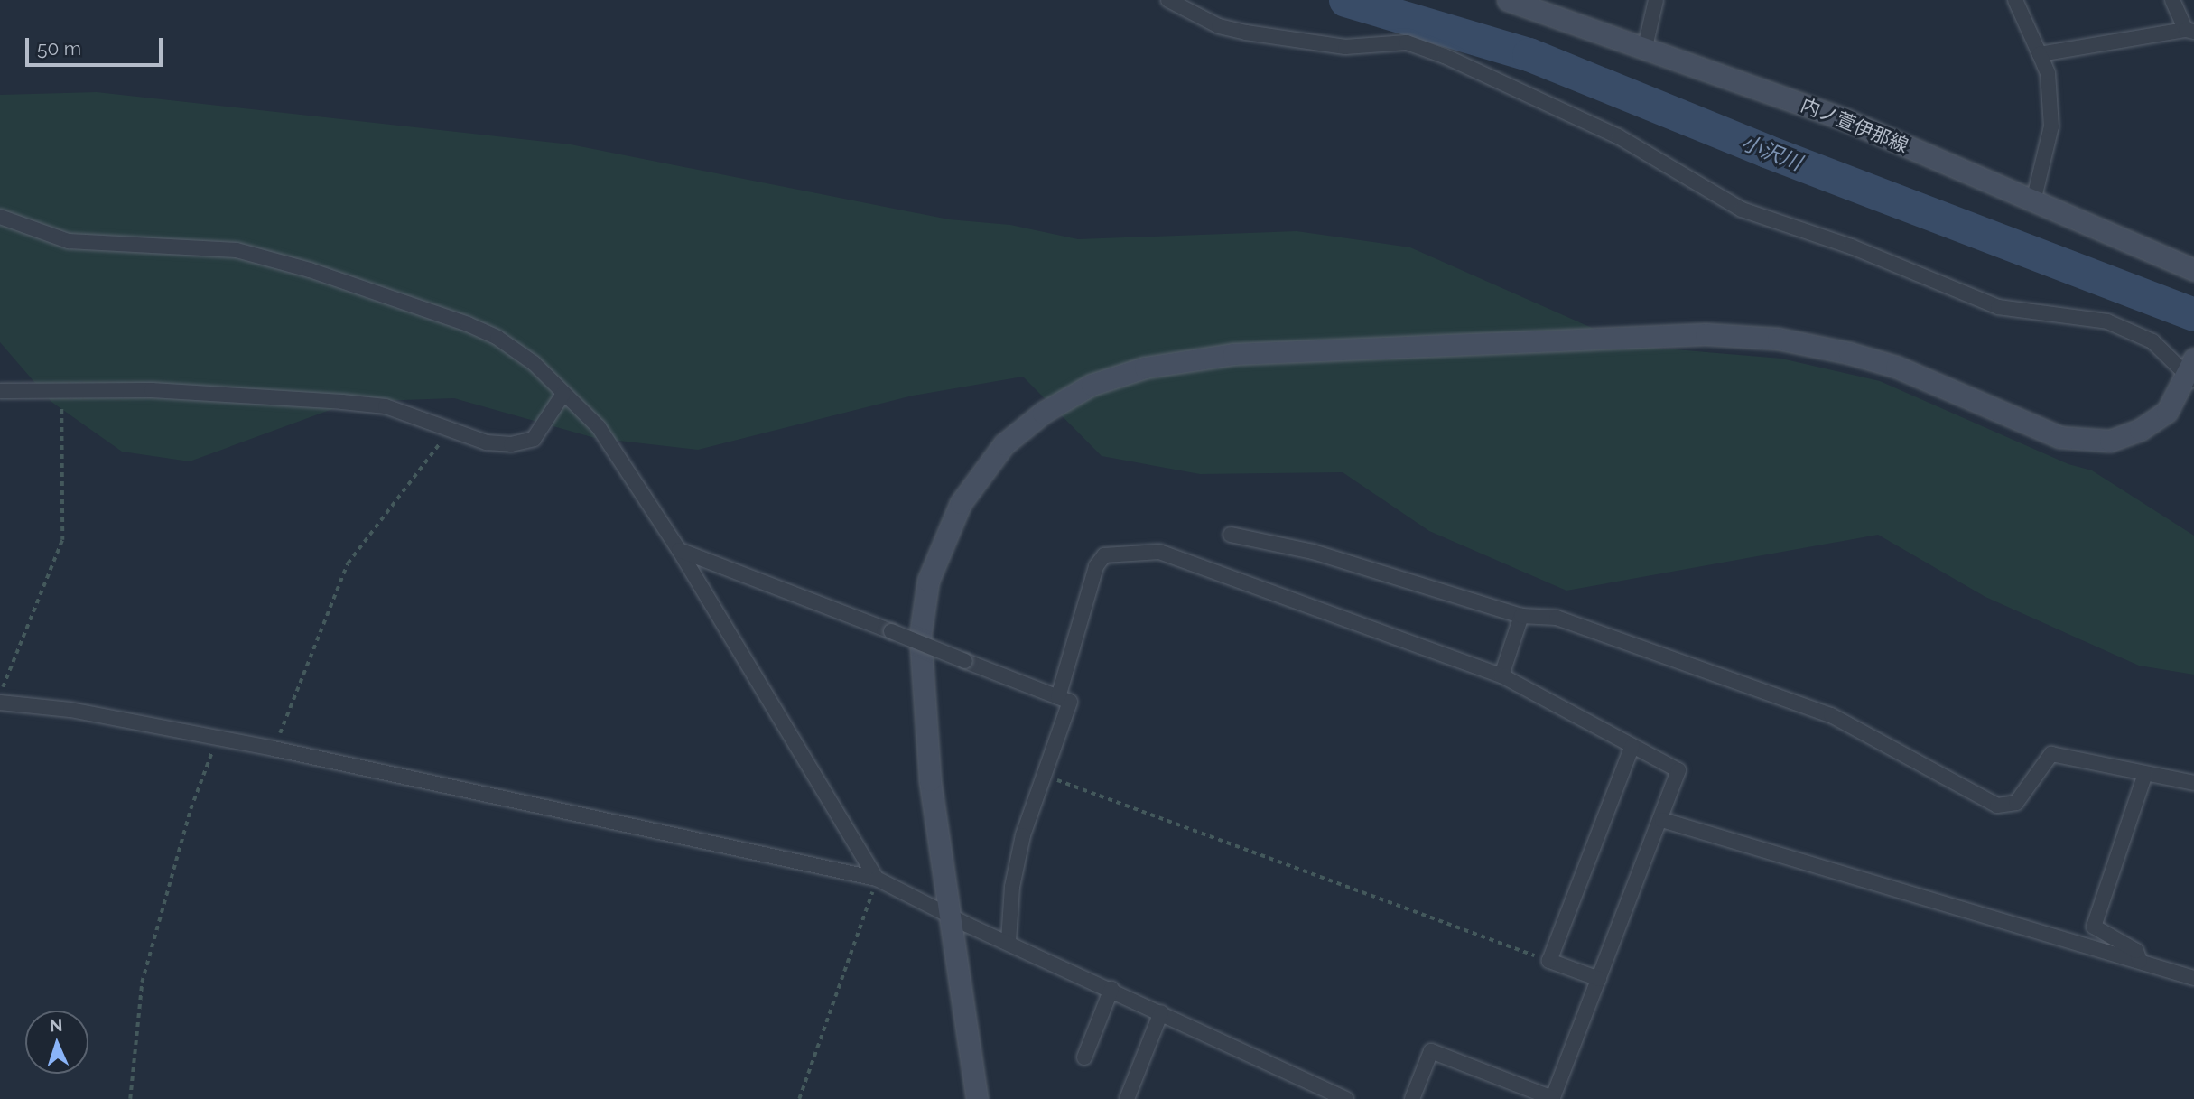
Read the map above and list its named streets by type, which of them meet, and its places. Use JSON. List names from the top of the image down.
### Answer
{
  "streets": {
    "street": ["内ノ萱伊那線"]
  },
  "water": ["小沢川"],
  "scale_bar": "50 m",
  "north": "top"
}
